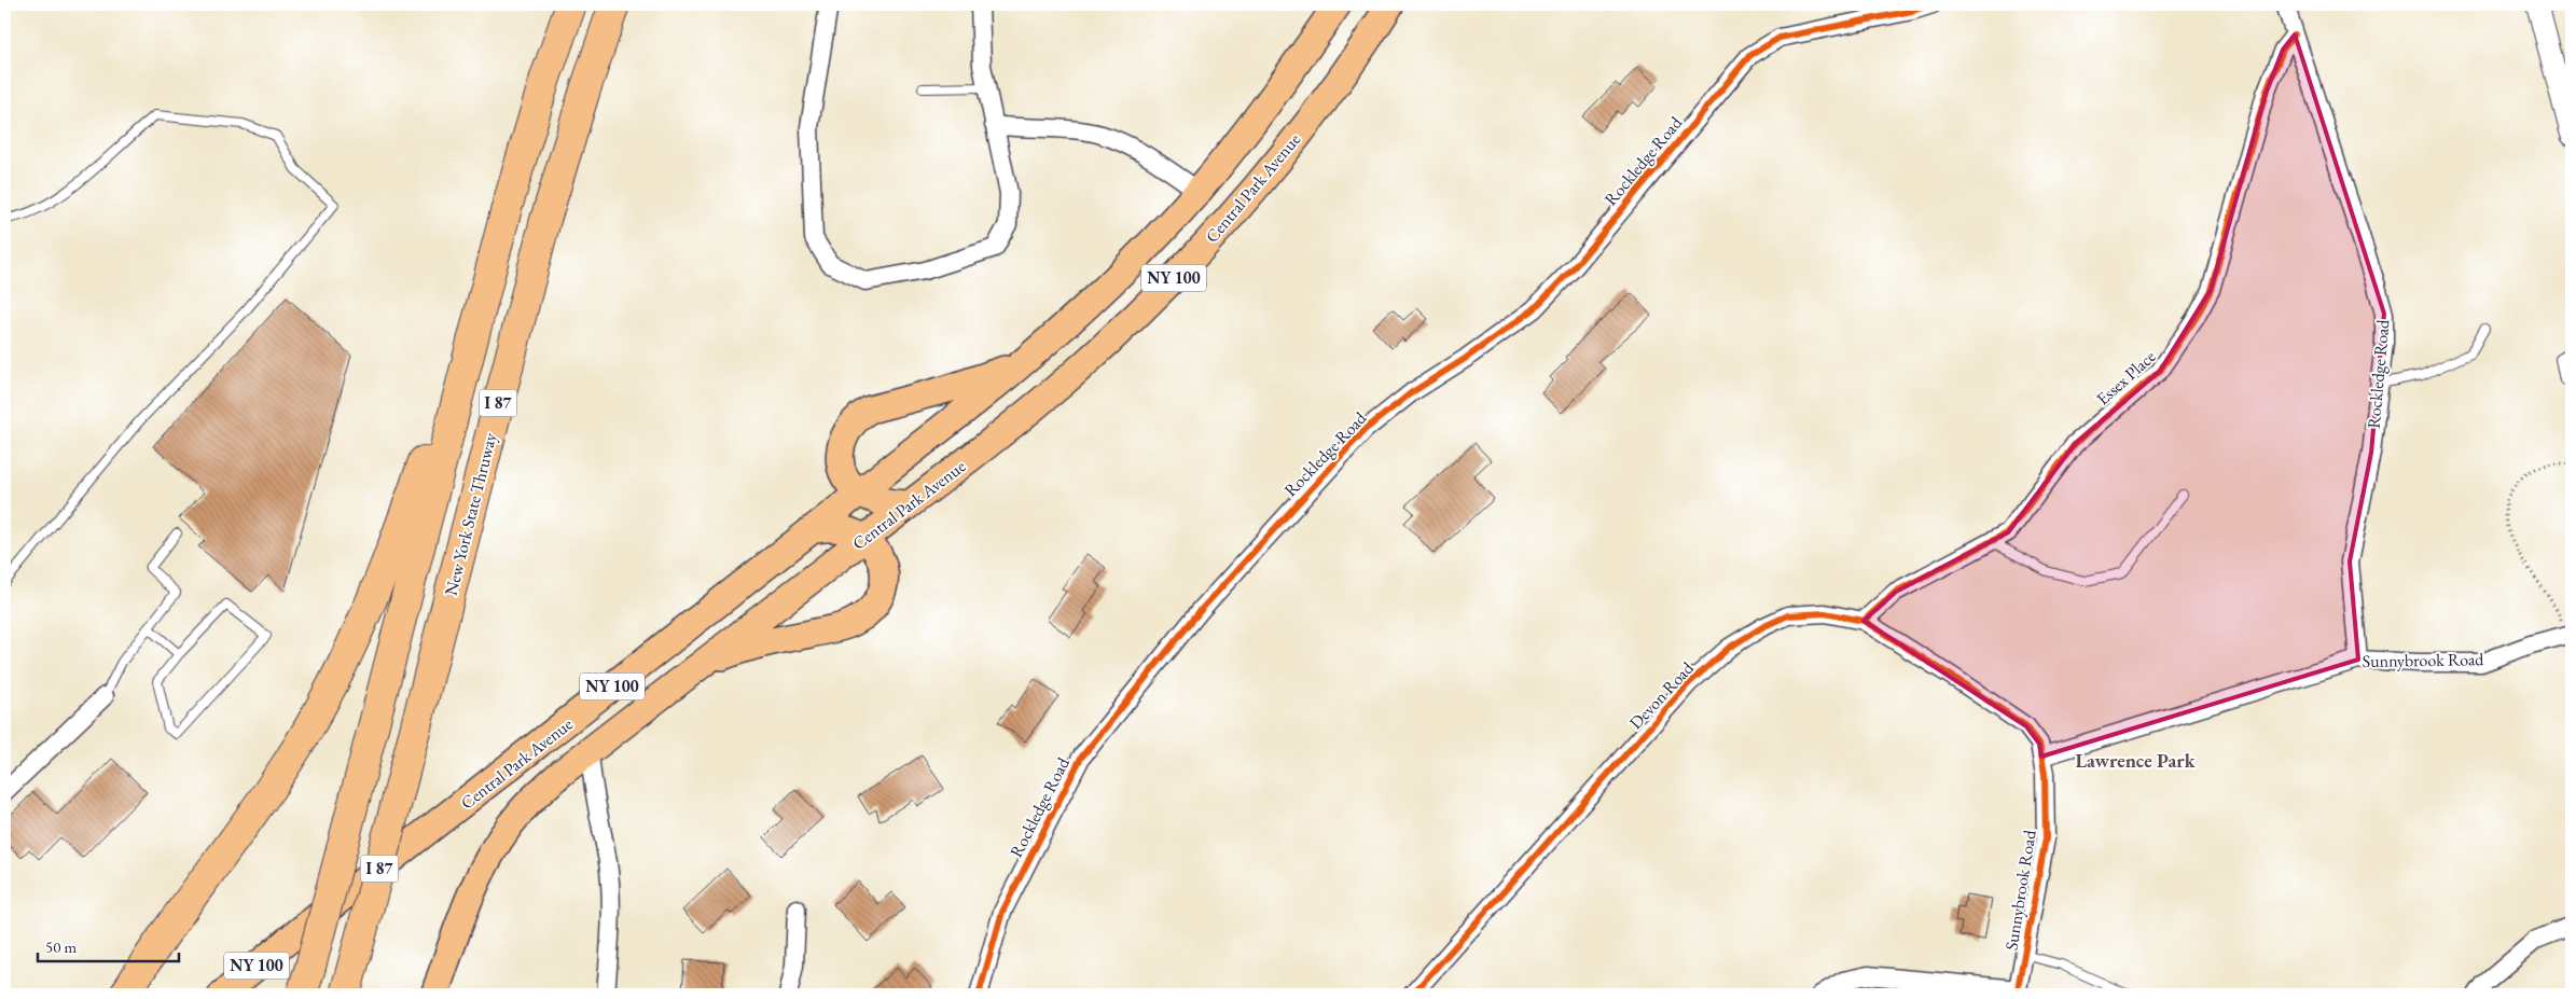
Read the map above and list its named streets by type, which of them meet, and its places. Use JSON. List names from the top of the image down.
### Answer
{
  "streets": {
    "highway": ["I 87", "New York State Thruway"],
    "main road": ["Central Park Avenue", "NY 100"],
    "street": [
      "Rockledge Road",
      "Essex Place",
      "Sunnybrook Road",
      "Devon Road"
    ]
  },
  "crossings": [
    ["Rockledge Road", "Essex Place"],
    ["Rockledge Road", "Sunnybrook Road"],
    ["Essex Place", "Devon Road"],
    ["Sunnybrook Road", "Devon Road"]
  ],
  "districts": ["Lawrence Park"],
  "scale_bar": "50 m"
}
